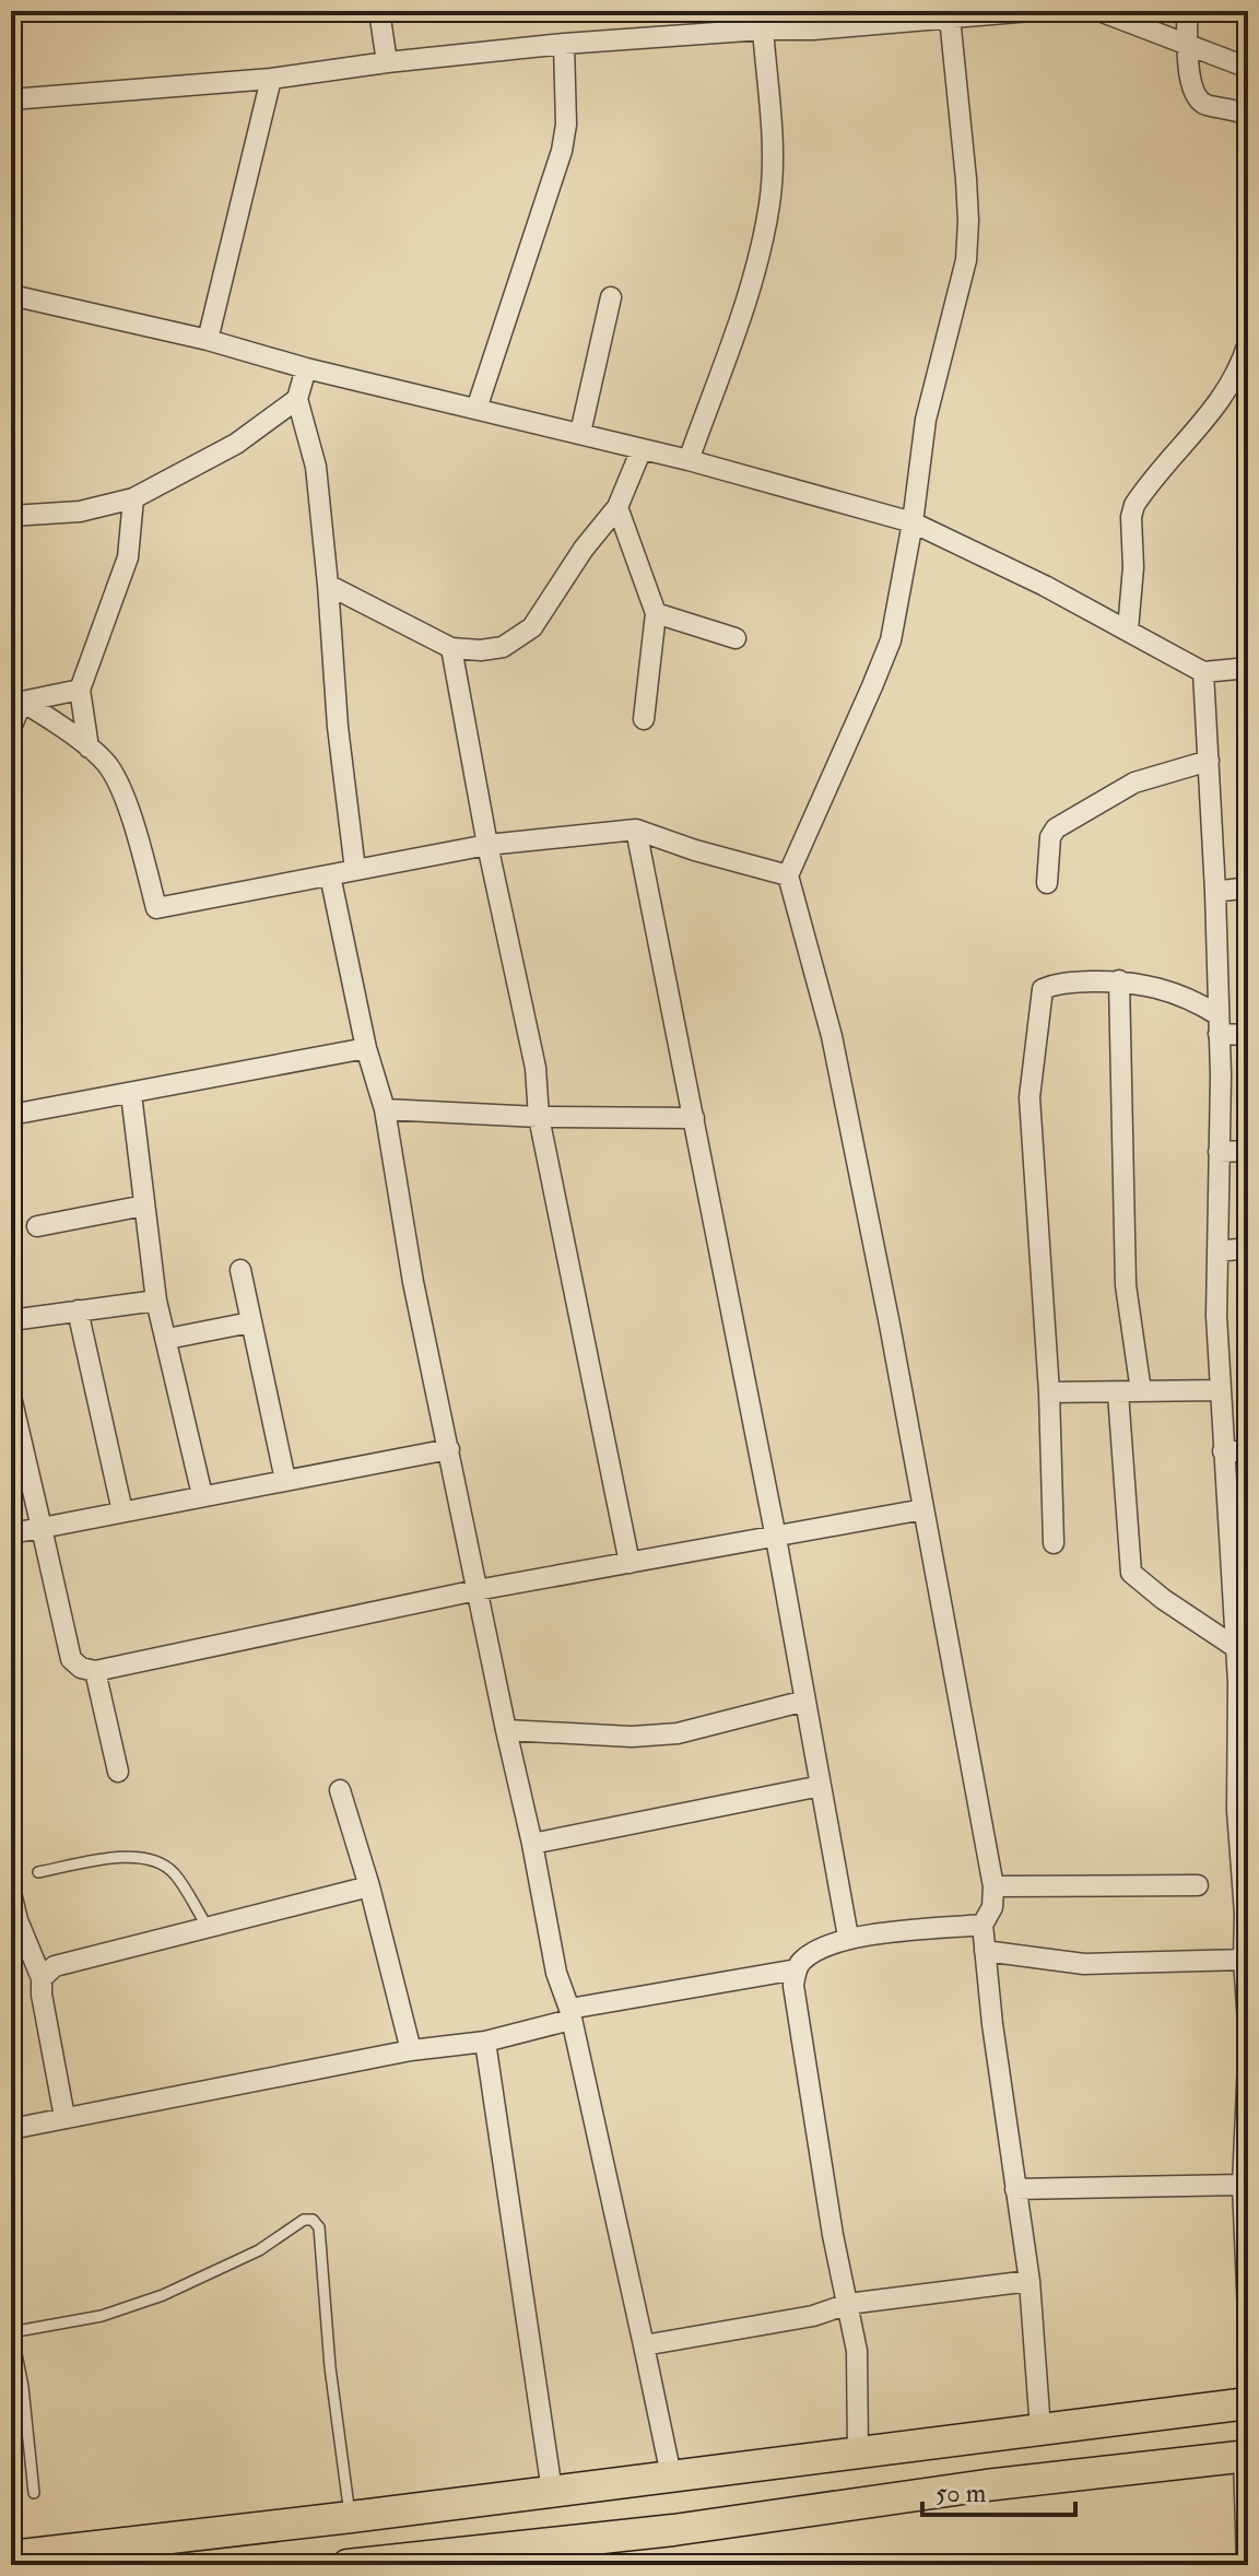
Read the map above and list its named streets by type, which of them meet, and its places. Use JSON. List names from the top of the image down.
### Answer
{
  "scale_bar": "50 m"
}
